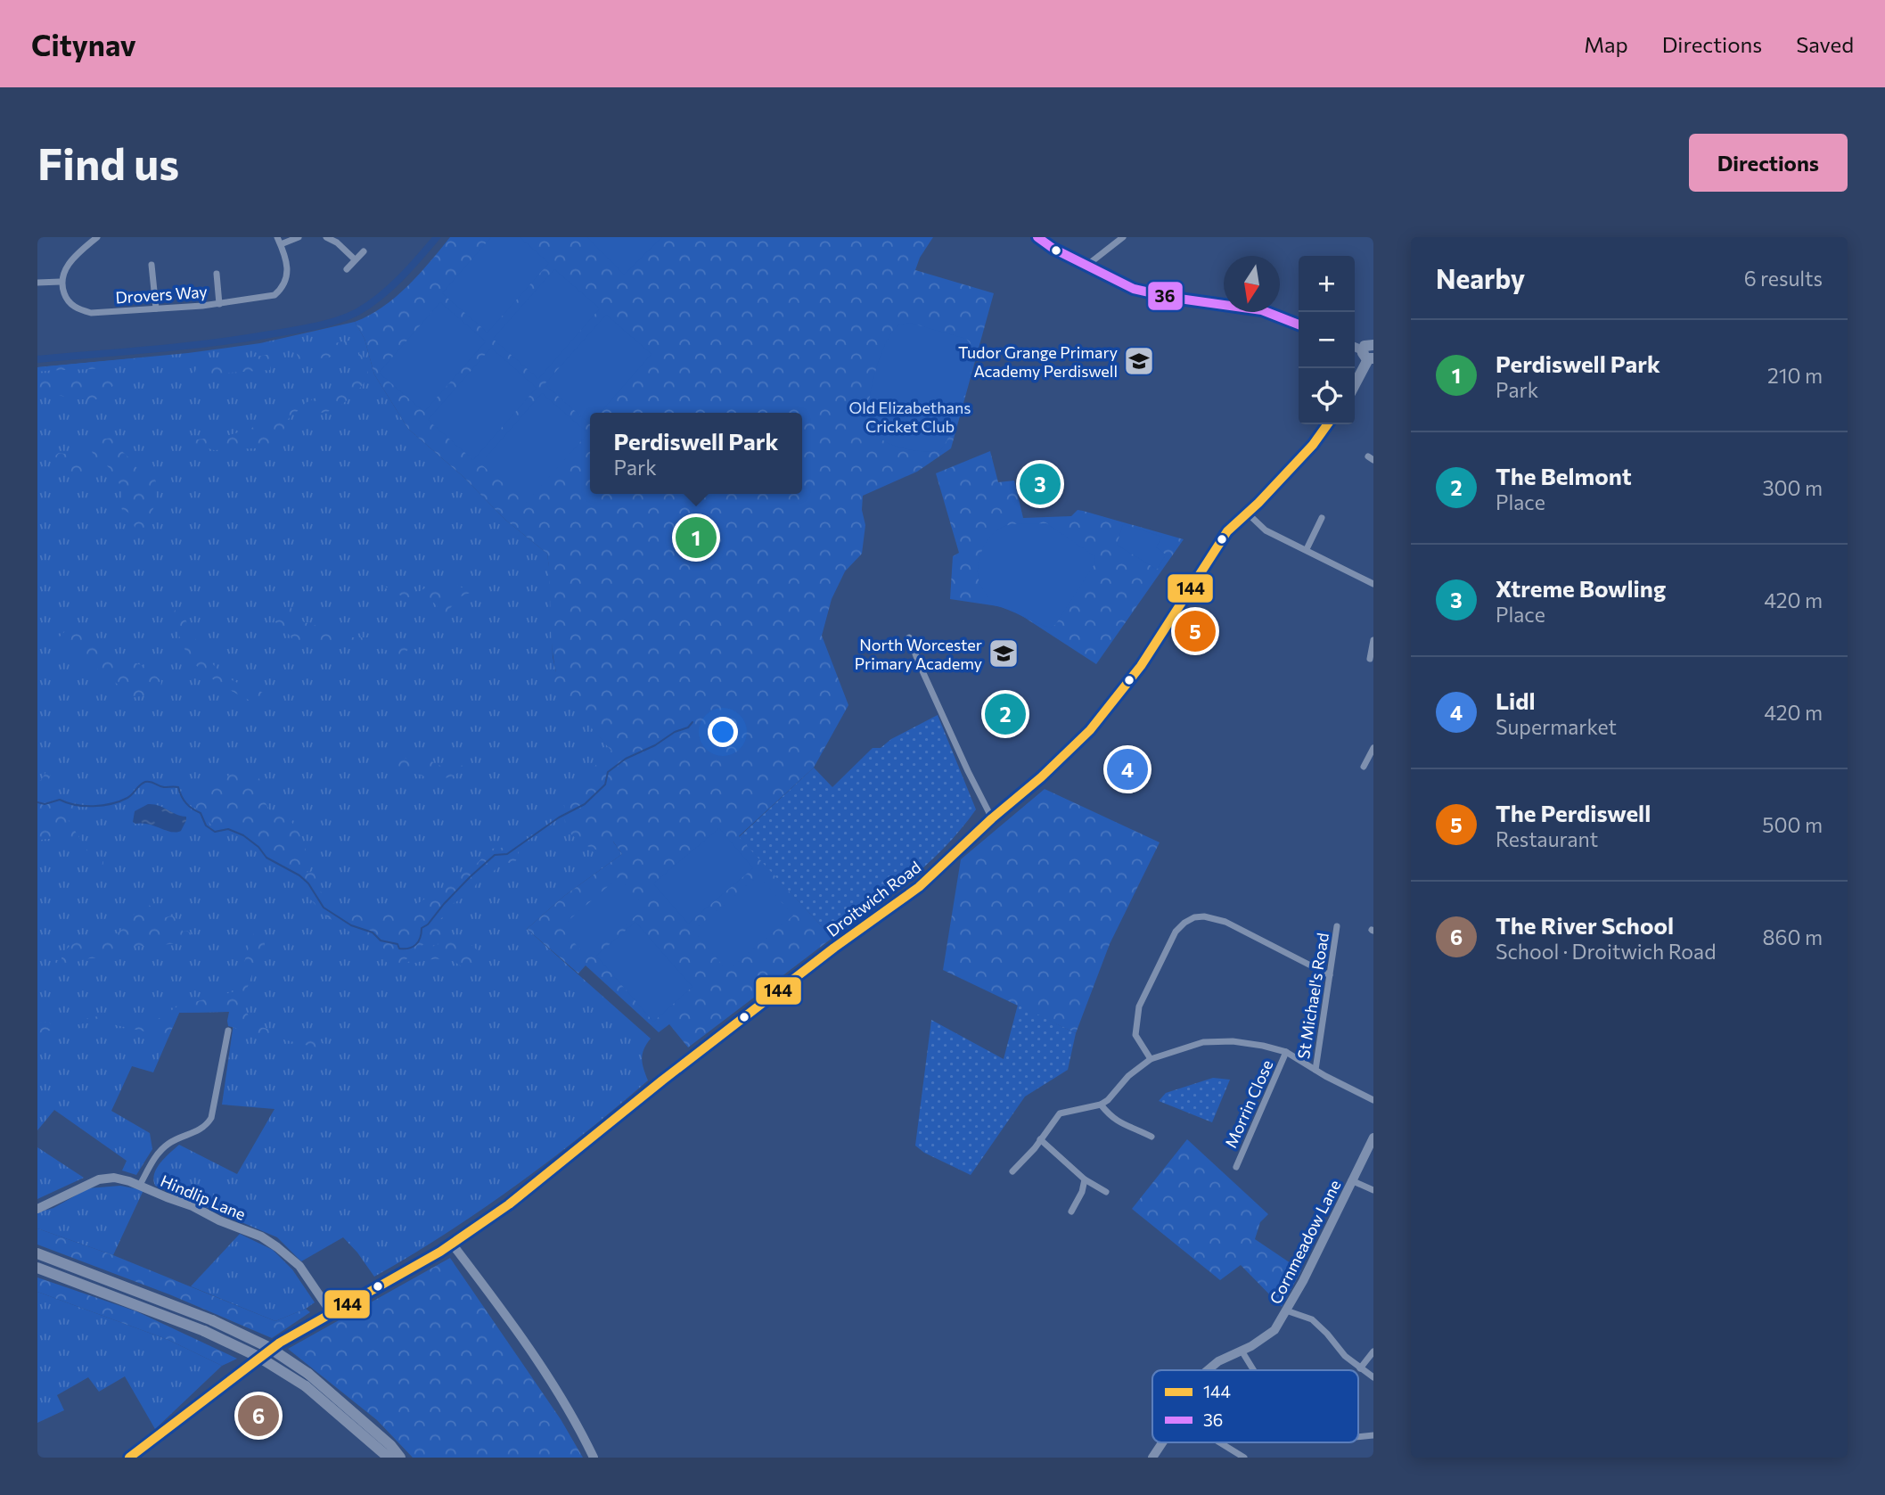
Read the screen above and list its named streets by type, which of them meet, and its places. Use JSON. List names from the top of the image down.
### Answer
{
  "streets": {
    "main road": ["Droitwich Road"],
    "street": [
      "Drovers Way",
      "St Michael's Road",
      "Morrin Close",
      "Hindlip Lane",
      "Cornmeadow Lane"
    ]
  },
  "crossings": [
    ["Droitwich Road", "Hindlip Lane"]
  ],
  "parks": ["Old Elizabethans Cricket Club"],
  "places": {
    "school or university": ["Tudor Grange Primary Academy Perdiswell", "North Worcester Primary Academy"]
  },
  "lines": ["transit line 36", "transit line 144"],
  "legend": ["144", "36"],
  "north": "bottom",
  "page": {
    "header": "Citynav",
    "nav": ["Map", "Directions", "Saved"],
    "buttons": "Directions",
    "title": "Find us",
    "heading": ["Nearby", "6 results"],
    "map_buttons": ["+", "−"],
    "list": [
      {
        "mark": "1",
        "name": "Perdiswell Park",
        "note": "Park",
        "value": "210 m"
      },
      {
        "mark": "2",
        "name": "The Belmont",
        "note": "Place",
        "value": "300 m"
      },
      {
        "mark": "3",
        "name": "Xtreme Bowling",
        "note": "Place",
        "value": "420 m"
      },
      {
        "mark": "4",
        "name": "Lidl",
        "note": "Supermarket",
        "value": "420 m"
      },
      {
        "mark": "5",
        "name": "The Perdiswell",
        "note": "Restaurant",
        "value": "500 m"
      },
      {
        "mark": "6",
        "name": "The River School",
        "note": "School · Droitwich Road",
        "value": "860 m"
      }
    ],
    "popup": ["Perdiswell Park", "Park"],
    "pins": [
      "3",
      "1",
      "5",
      "2",
      "4",
      "6"
    ]
  }
}
